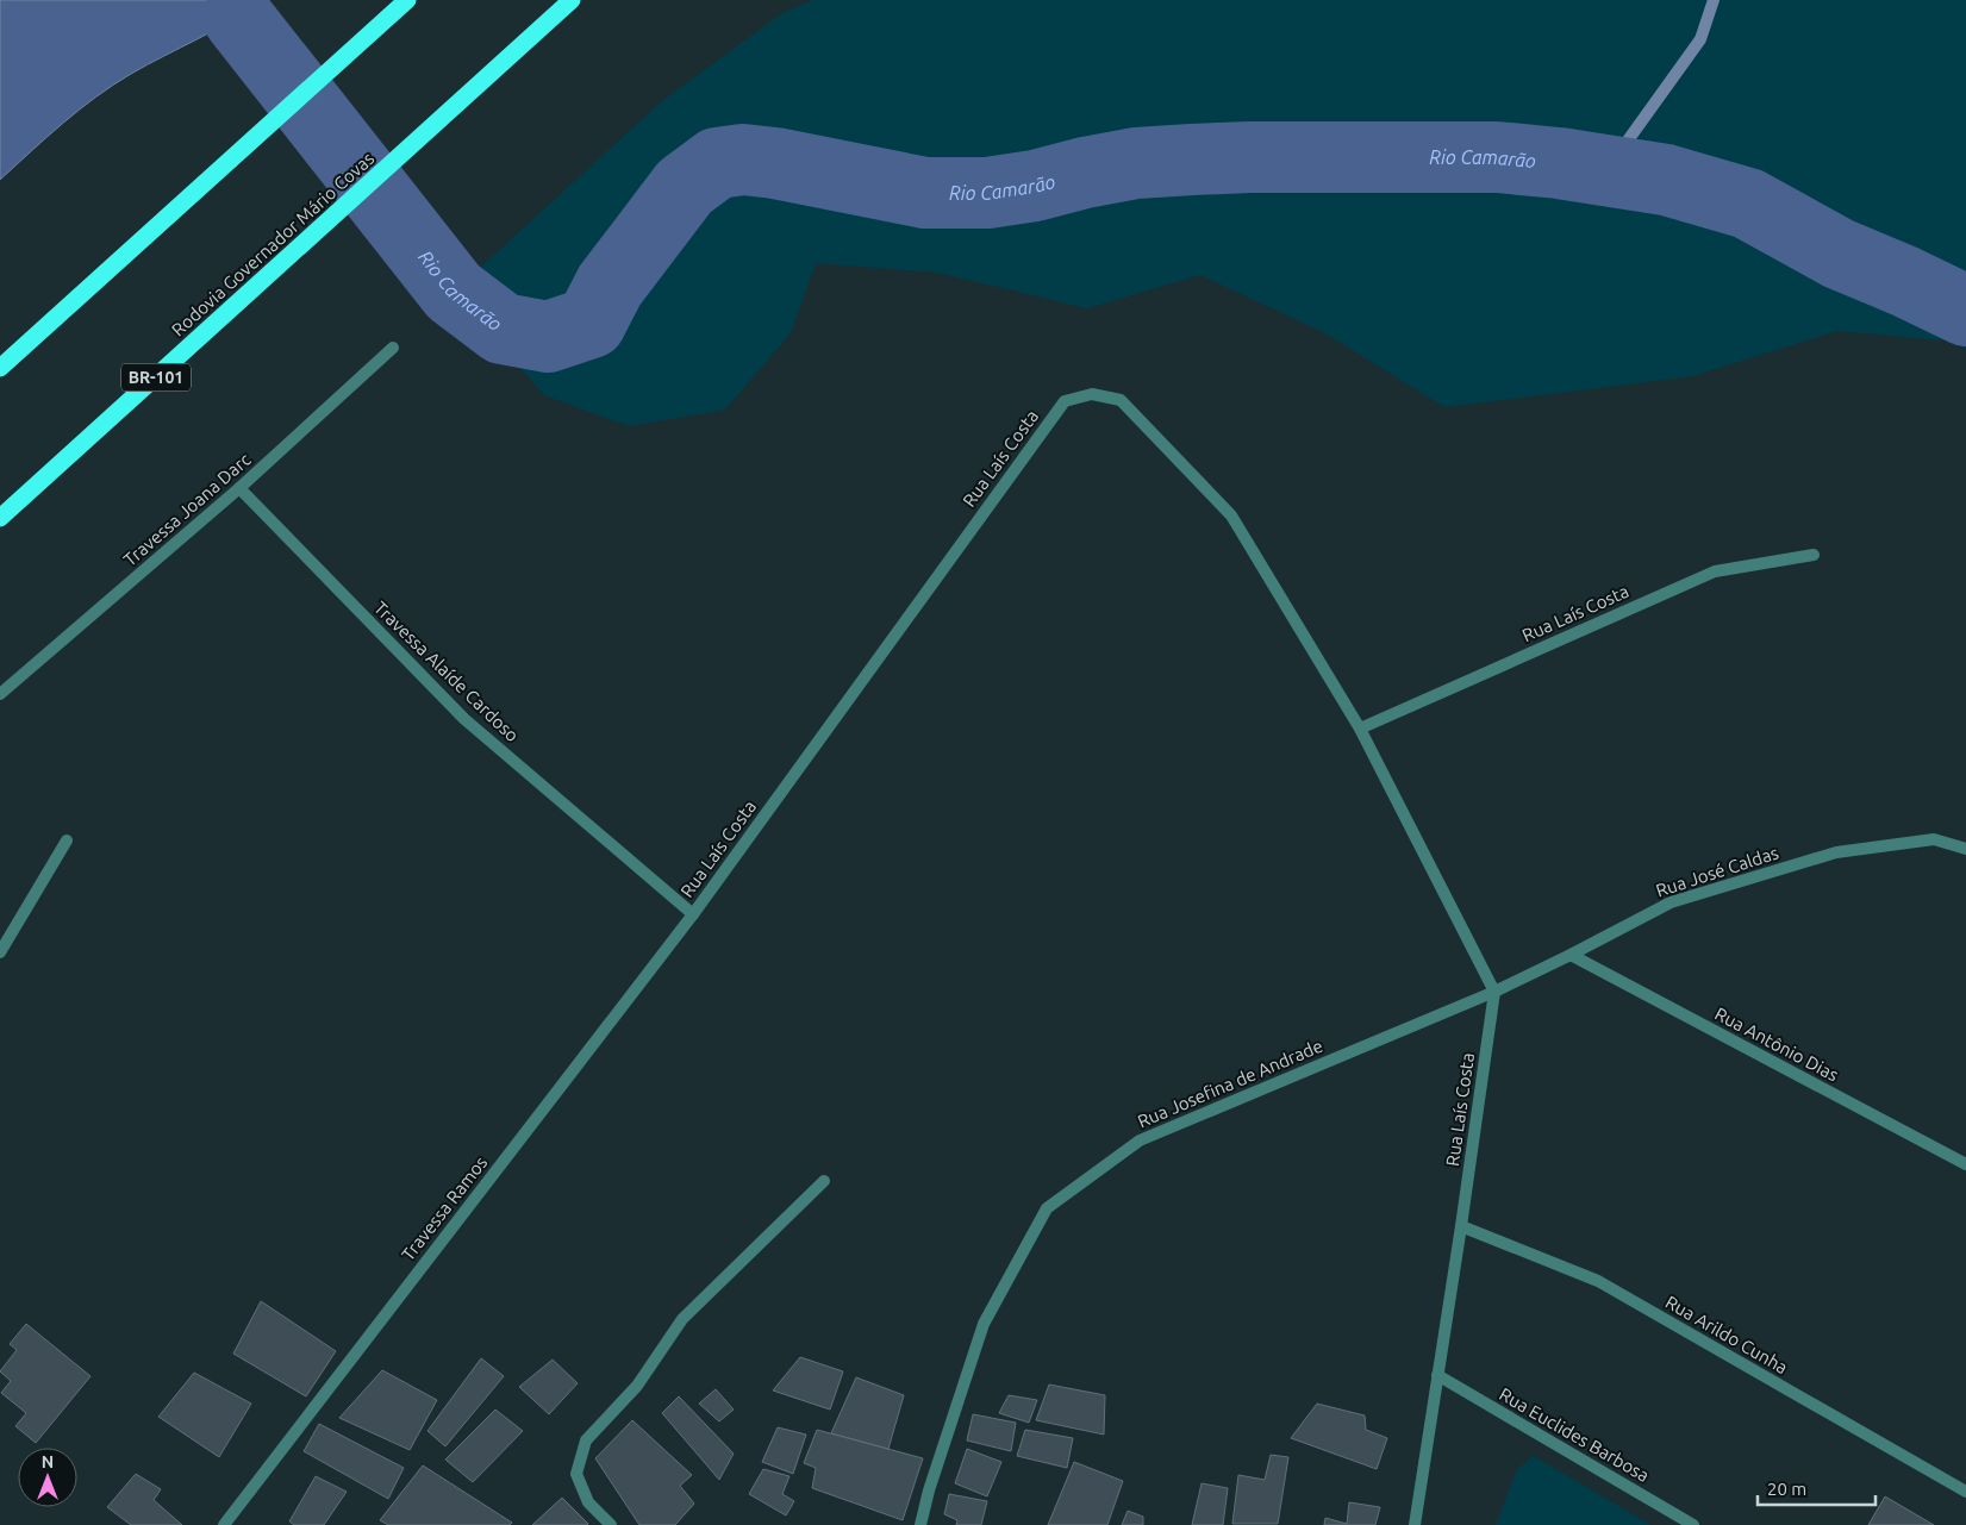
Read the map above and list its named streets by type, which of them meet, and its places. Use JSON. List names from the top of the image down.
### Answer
{
  "streets": {
    "highway": ["Rodovia Governador Mário Covas", "BR-101"],
    "street": [
      "Rua Laís Costa",
      "Travessa Joana Darc",
      "Travessa Alaíde Cardoso",
      "Rua José Caldas",
      "Rua Antônio Dias",
      "Rua Josefina de Andrade",
      "Travessa Ramos",
      "Rua Arildo Cunha",
      "Rua Euclides Barbosa"
    ]
  },
  "crossings": [
    ["Rua Laís Costa", "Travessa Alaíde Cardoso"],
    ["Rua Laís Costa", "Rua José Caldas"],
    ["Rua Laís Costa", "Rua Josefina de Andrade"],
    ["Rua Laís Costa", "Travessa Ramos"],
    ["Rua Laís Costa", "Rua Arildo Cunha"],
    ["Rua Laís Costa", "Rua Euclides Barbosa"],
    ["Travessa Joana Darc", "Travessa Alaíde Cardoso"],
    ["Travessa Alaíde Cardoso", "Travessa Ramos"],
    ["Rua José Caldas", "Rua Antônio Dias"],
    ["Rua José Caldas", "Rua Josefina de Andrade"]
  ],
  "water": ["Rio Camarão"],
  "scale_bar": "20 m",
  "north": "top"
}
